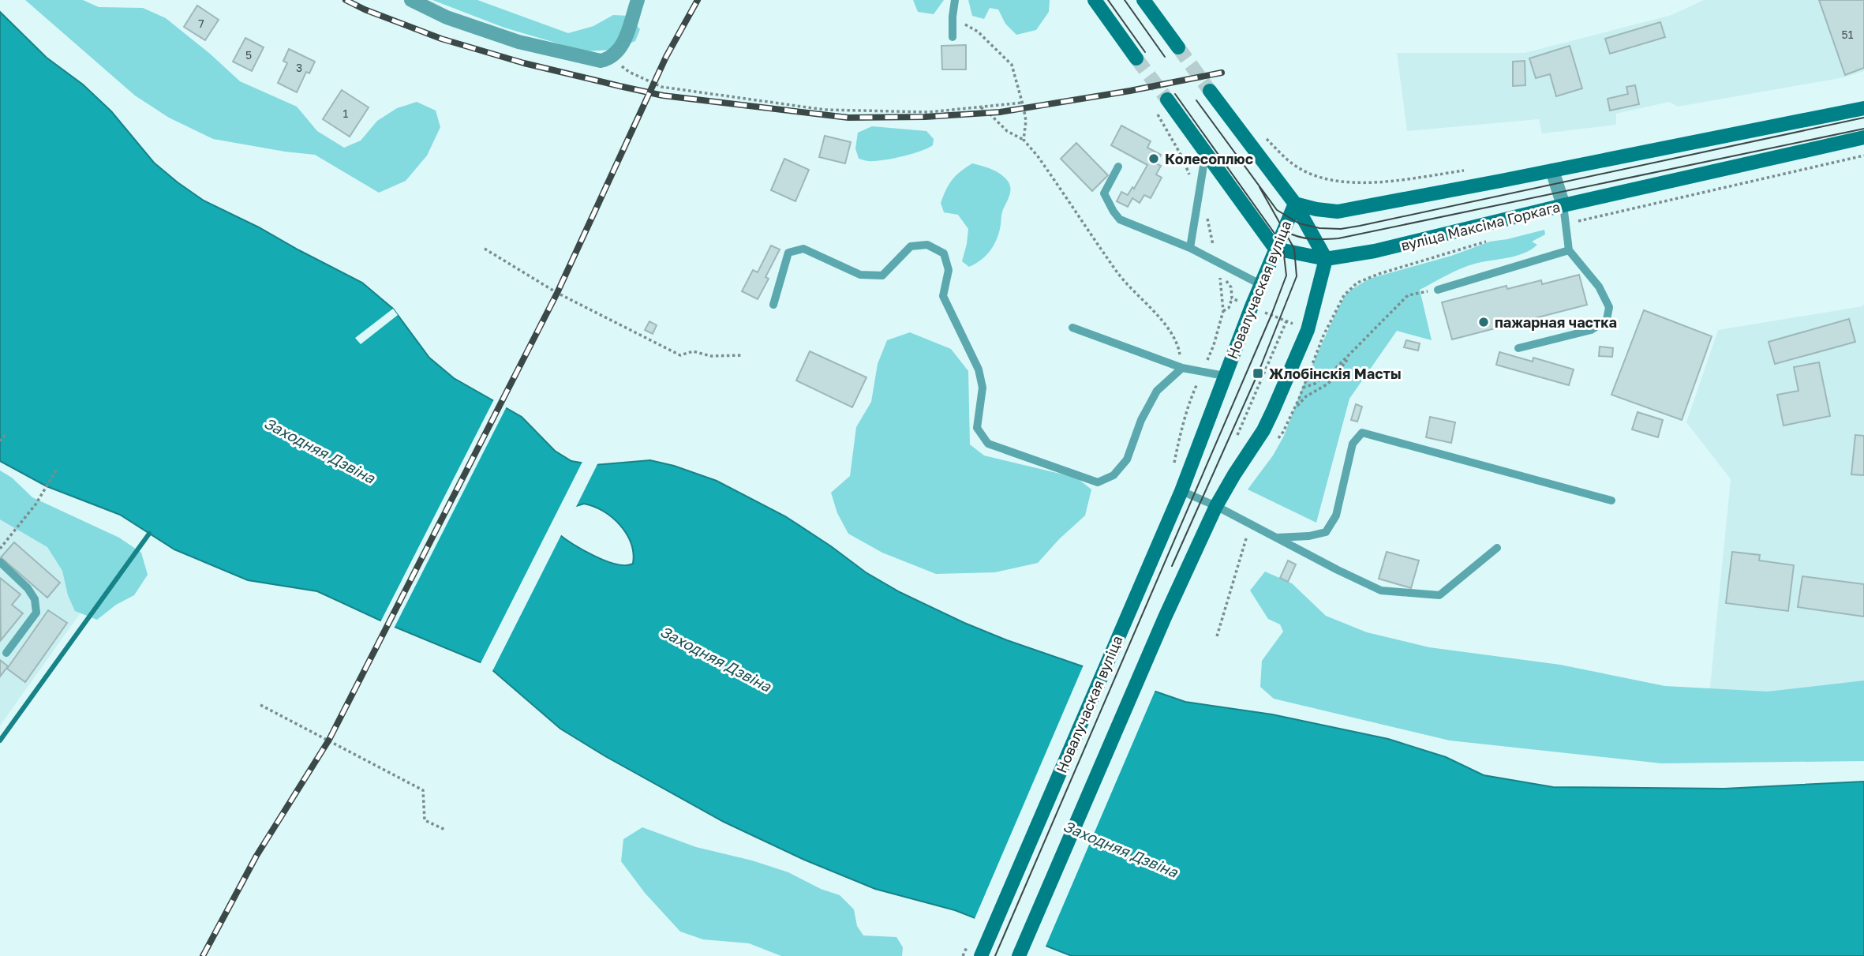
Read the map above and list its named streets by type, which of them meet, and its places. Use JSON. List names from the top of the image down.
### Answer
{
  "streets": {
    "main road": ["вуліца Максіма Горкага", "Новалучаская вуліца"]
  },
  "crossings": [
    ["вуліца Максіма Горкага", "Новалучаская вуліца"]
  ],
  "water": ["Заходняя Дзвіна"],
  "places": {
    "other": ["Колесоплюс", "пажарная частка"],
    "transit": ["Жлобінскія Масты"]
  },
  "house_numbers": [
    "7",
    "51",
    "5",
    "3",
    "1"
  ]
}
